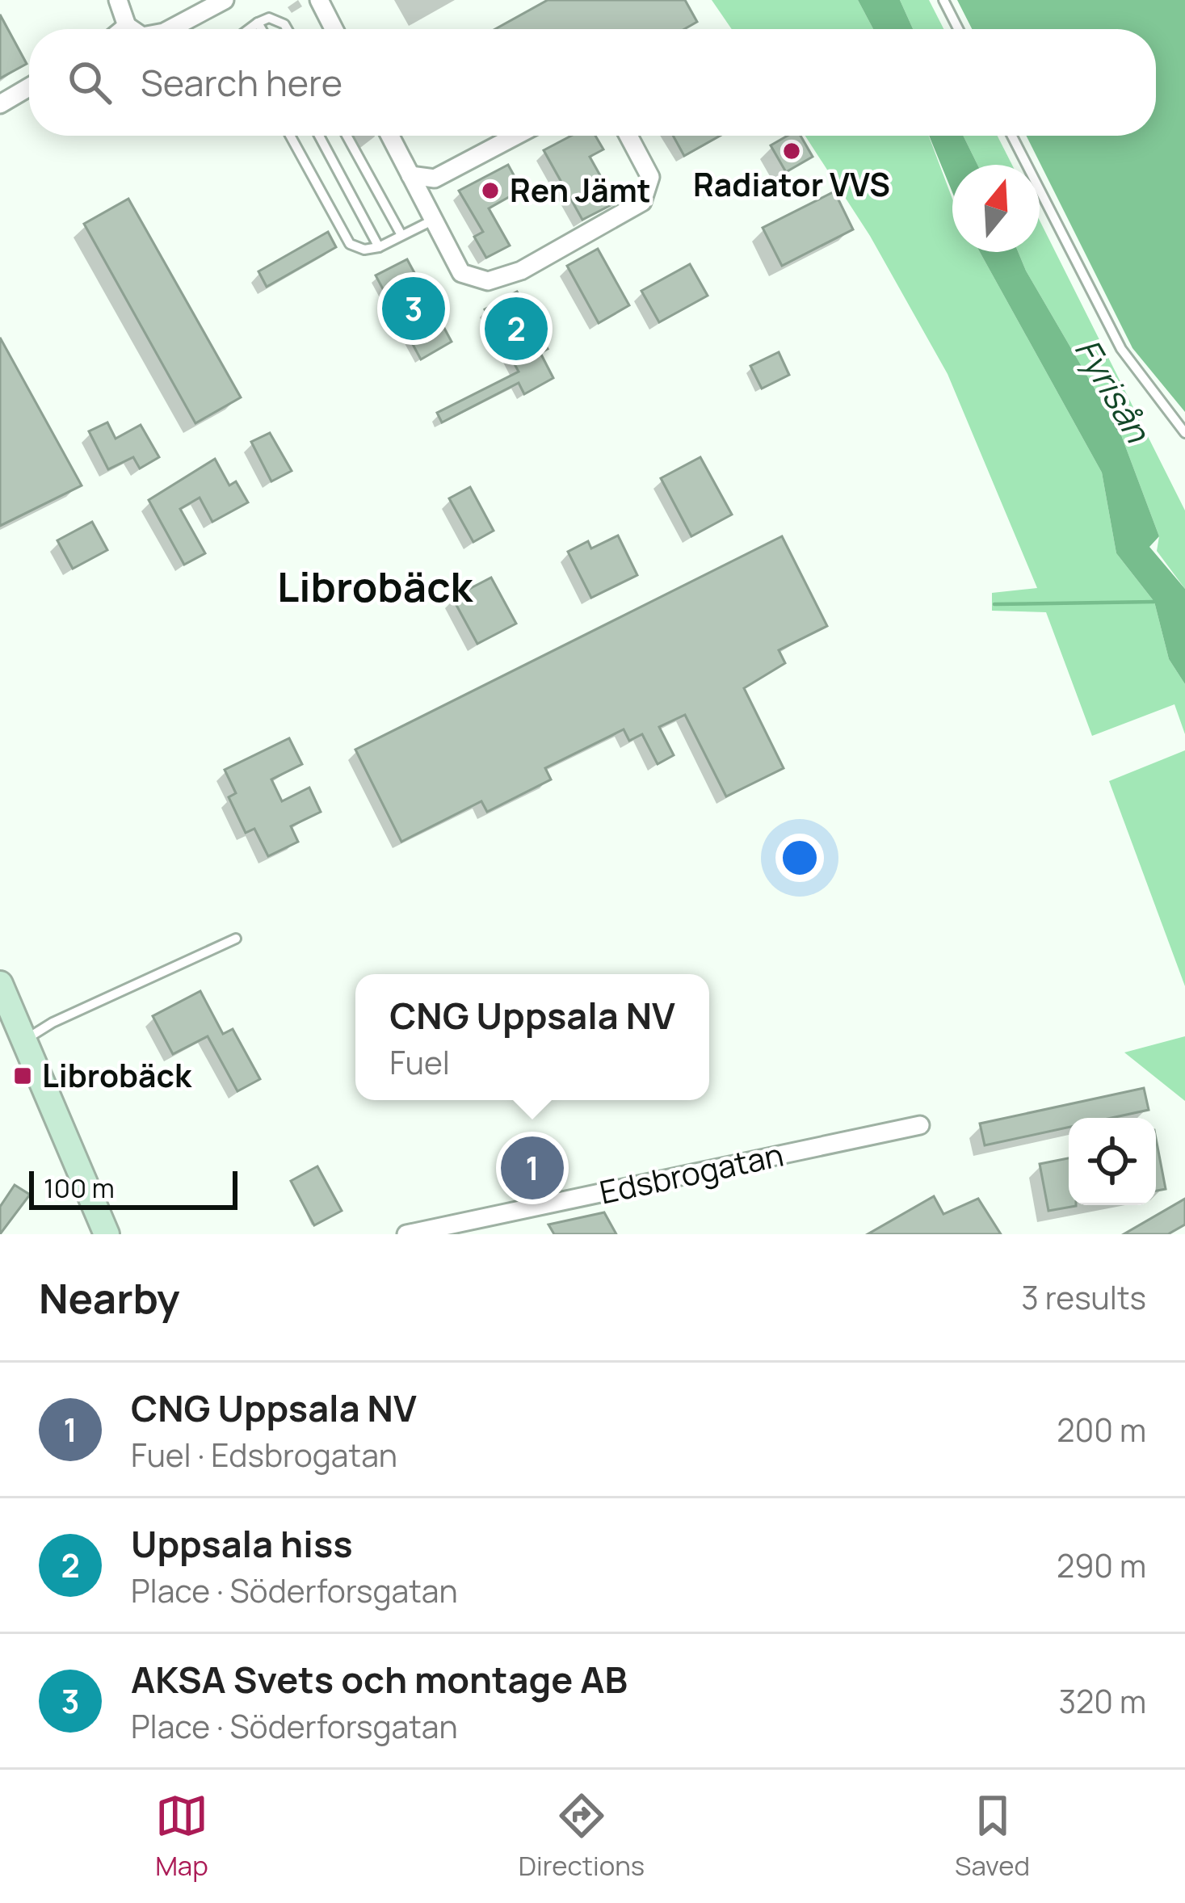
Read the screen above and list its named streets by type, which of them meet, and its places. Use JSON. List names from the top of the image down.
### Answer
{
  "streets": {
    "street": ["Edsbrogatan"]
  },
  "districts": ["Librobäck"],
  "water": ["Fyrisån"],
  "places": {
    "other": ["Radiator VVS", "Ren Jämt"],
    "transit": ["Librobäck"]
  },
  "scale_bar": "100 m",
  "north": "top",
  "page": {
    "search": "Search here",
    "pins": ["3", "2", "1"],
    "popup": ["CNG Uppsala NV", "Fuel"],
    "scale": "100 m",
    "heading": ["Nearby", "3 results"],
    "list": [
      {
        "mark": "1",
        "name": "CNG Uppsala NV",
        "note": "Fuel · Edsbrogatan",
        "value": "200 m"
      },
      {
        "mark": "2",
        "name": "Uppsala hiss",
        "note": "Place · Söderforsgatan",
        "value": "290 m"
      },
      {
        "mark": "3",
        "name": "AKSA Svets och montage AB",
        "note": "Place · Söderforsgatan",
        "value": "320 m"
      }
    ],
    "nav": ["Map", "Directions", "Saved"]
  }
}
